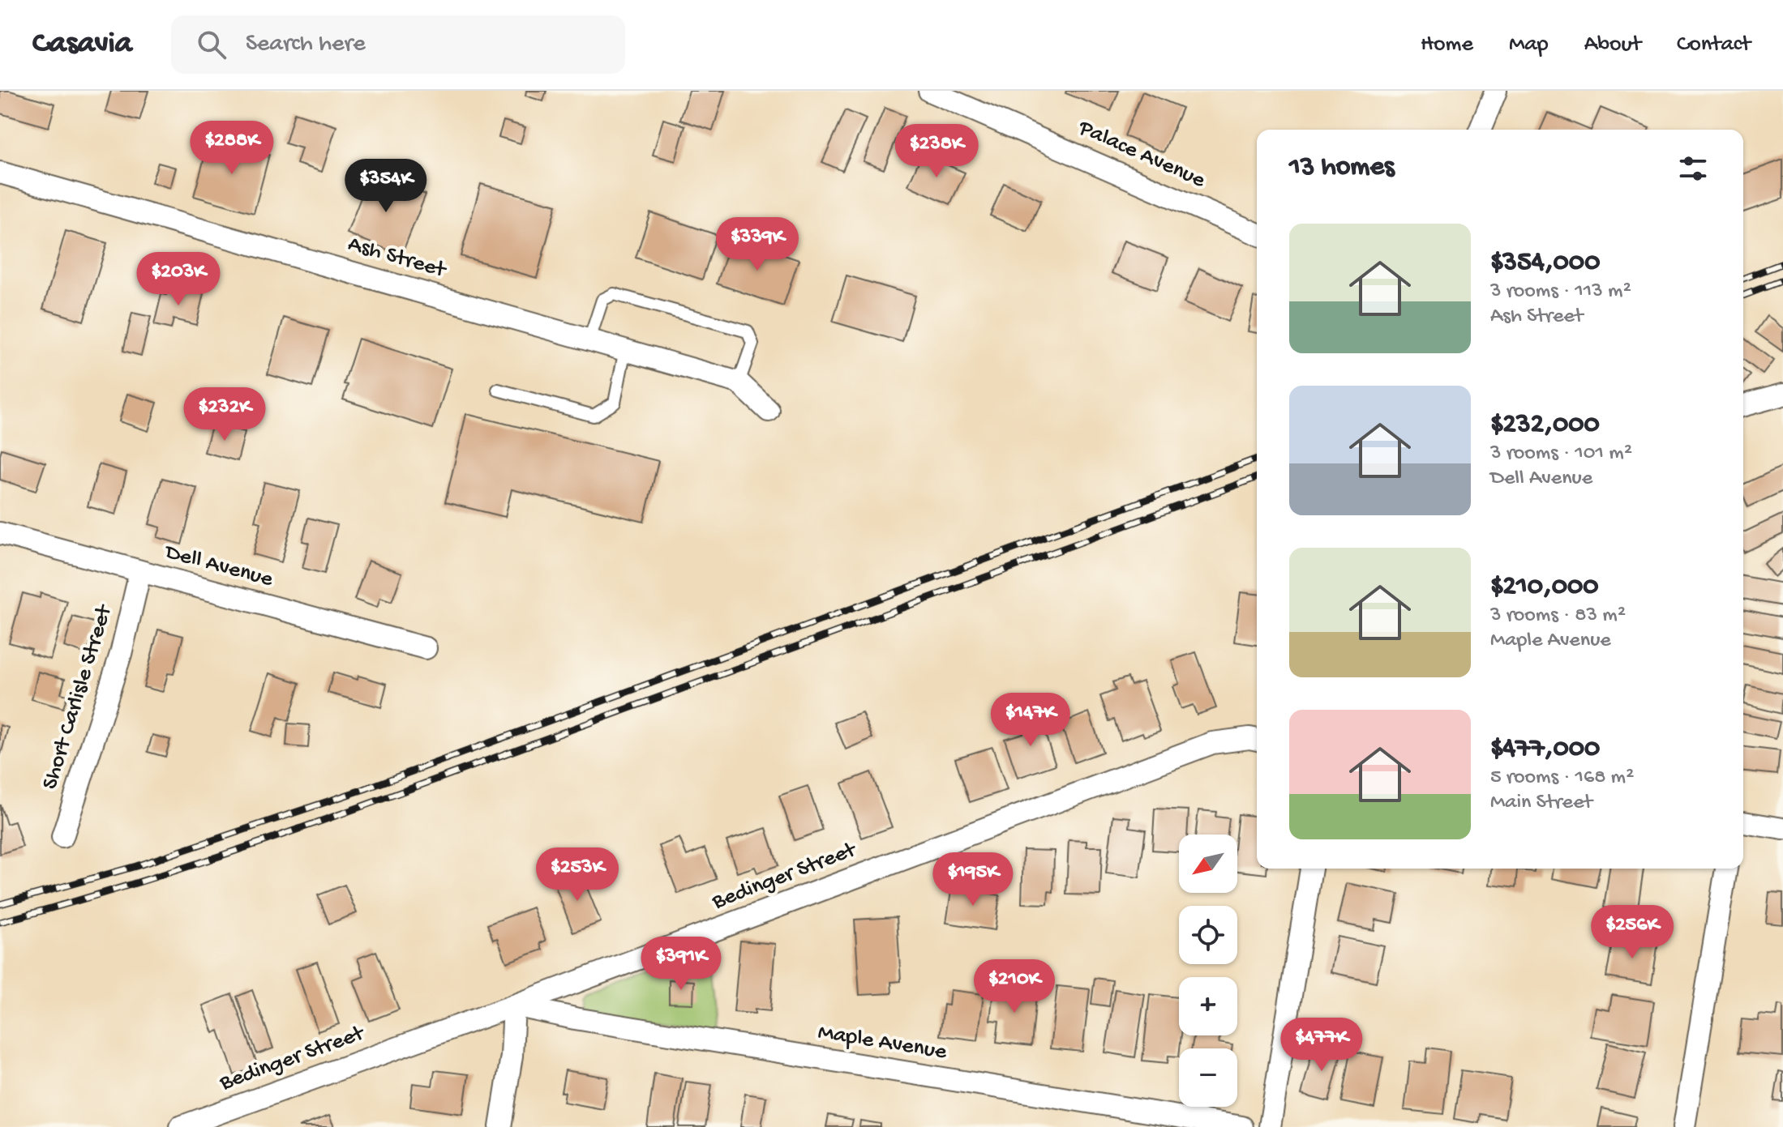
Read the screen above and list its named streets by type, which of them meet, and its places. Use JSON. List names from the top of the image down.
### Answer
{
  "streets": {
    "street": [
      "Palace Avenue",
      "Ash Street",
      "Dell Avenue",
      "Short Carlisle Street",
      "Bedinger Street",
      "Maple Avenue"
    ]
  },
  "crossings": [
    ["Dell Avenue", "Short Carlisle Street"],
    ["Bedinger Street", "Maple Avenue"]
  ],
  "north": "bottom left",
  "page": {
    "header": "Casavia",
    "search": "Search here",
    "nav": [
      "Home",
      "Map",
      "About",
      "Contact"
    ],
    "price": [
      "$288K",
      "$238K",
      "$354K",
      "$339K",
      "$203K",
      "$232K",
      "$147K",
      "$253K",
      "$195K",
      "$256K",
      "$391K",
      "$210K",
      "$477K"
    ],
    "heading": "13 homes",
    "list": [
      {
        "name": "$354,000",
        "note": "3 rooms · 113 m² · Ash Street"
      },
      {
        "name": "$232,000",
        "note": "3 rooms · 101 m² · Dell Avenue"
      },
      {
        "name": "$210,000",
        "note": "3 rooms · 83 m² · Maple Avenue"
      },
      {
        "name": "$477,000",
        "note": "5 rooms · 168 m² · Main Street"
      }
    ],
    "map_buttons": ["+", "−"]
  }
}
